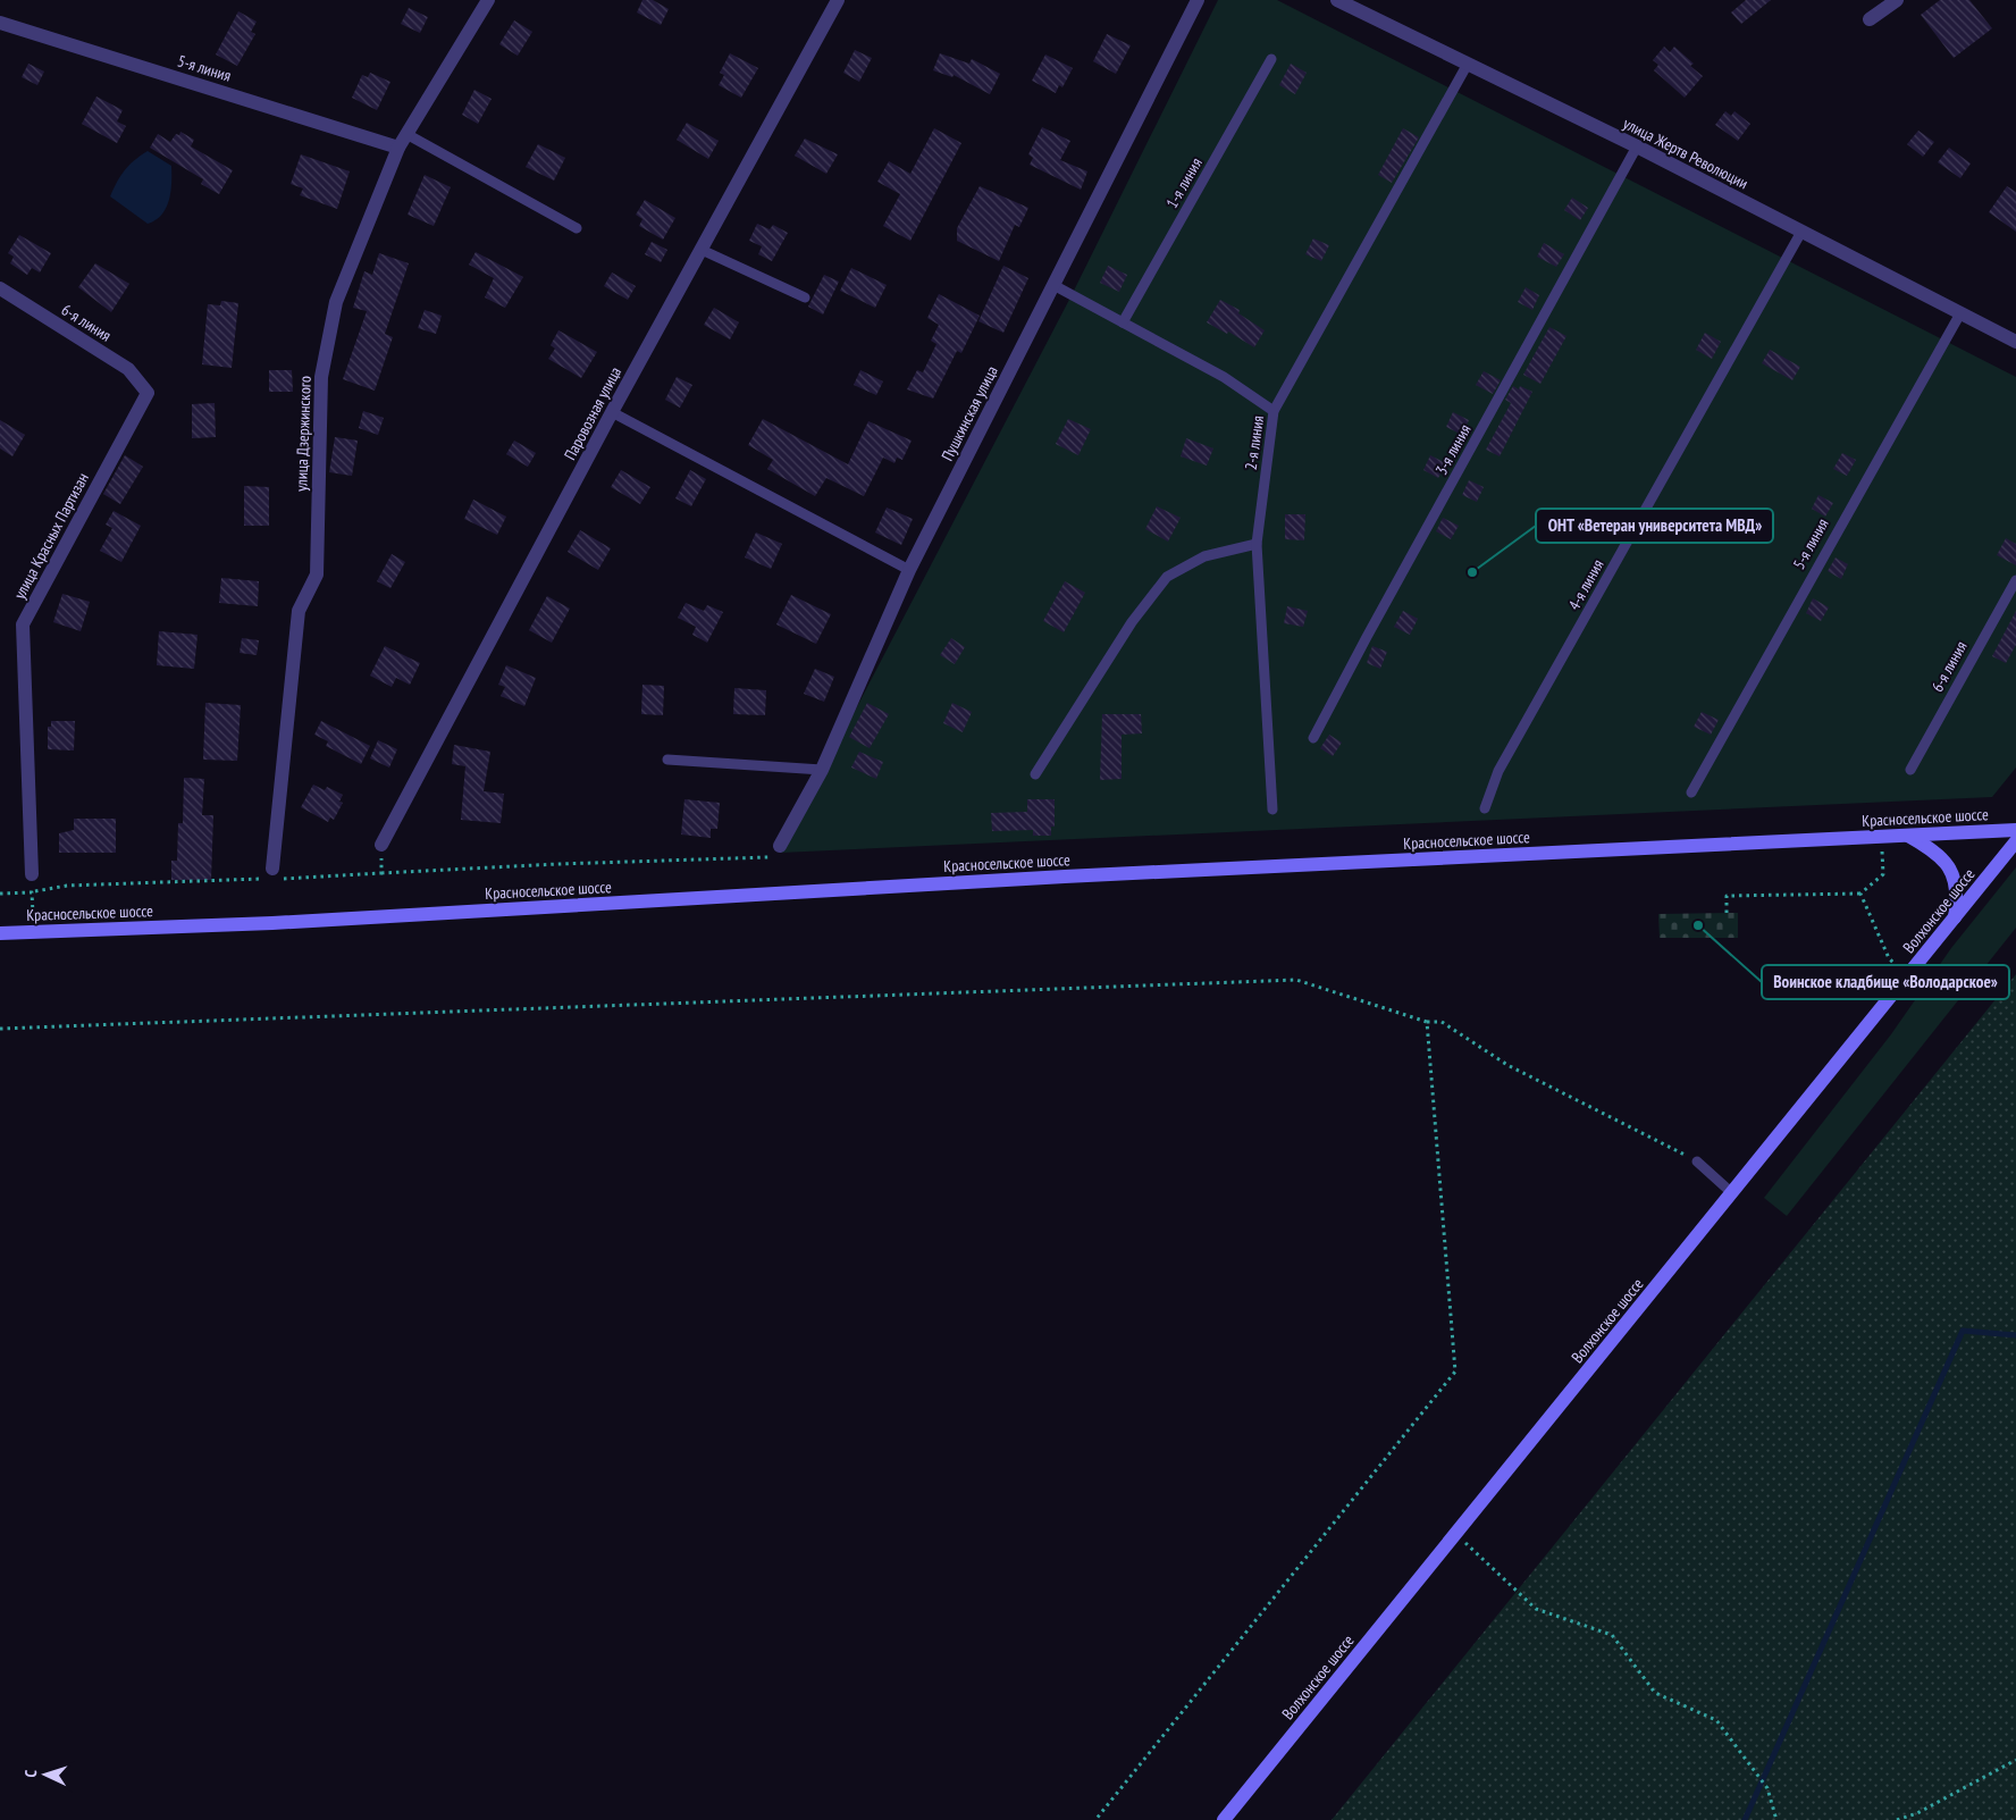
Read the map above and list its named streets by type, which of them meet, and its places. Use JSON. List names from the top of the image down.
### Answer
{
  "streets": {
    "main road": ["Красносельское шоссе", "Волхонское шоссе"],
    "street": [
      "5-я линия",
      "улица Жертв Революции",
      "6-я линия",
      "Паровозная улица",
      "Пушкинская улица",
      "улица Дзержинского",
      "улица Красных Партизан"
    ],
    "lane": [
      "1-я линия",
      "2-я линия",
      "3-я линия",
      "4-я линия"
    ]
  },
  "crossings": [
    ["5-я линия", "улица Жертв Революции"],
    ["5-я линия", "улица Дзержинского"],
    ["улица Жертв Революции", "2-я линия"],
    ["улица Жертв Революции", "3-я линия"],
    ["улица Жертв Революции", "4-я линия"],
    ["6-я линия", "улица Красных Партизан"]
  ],
  "places": ["ОНТ «Ветеран университета МВД»", "Воинское кладбище «Володарское»"],
  "north": "left"
}
